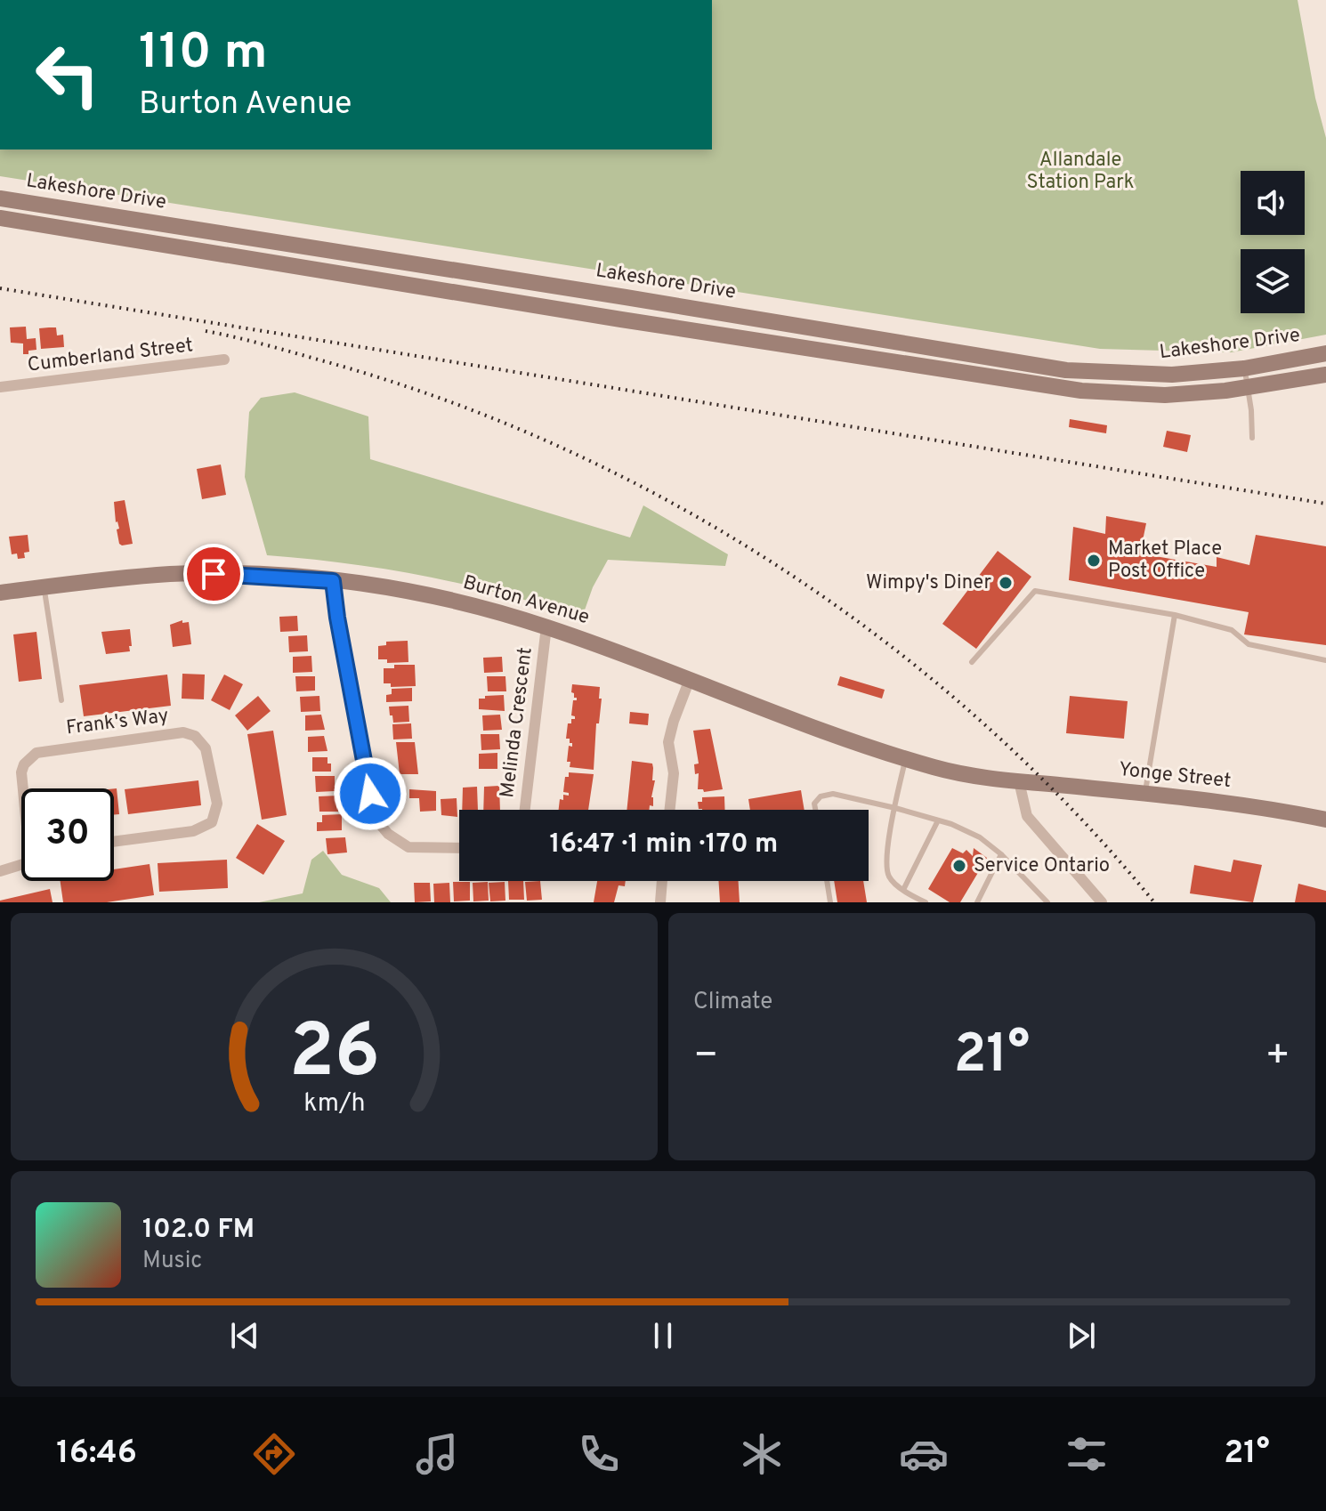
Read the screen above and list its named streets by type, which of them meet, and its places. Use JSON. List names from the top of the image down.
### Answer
{
  "streets": {
    "main road": ["Lakeshore Drive", "Burton Avenue", "Yonge Street"],
    "street": ["Cumberland Street", "Frank's Way", "Melinda Crescent"]
  },
  "crossings": [
    ["Burton Avenue", "Melinda Crescent"],
    ["Burton Avenue", "Yonge Street"]
  ],
  "parks": ["Allandale Station Park"],
  "places": ["Market Place Post Office", "Wimpy's Diner", "Service Ontario"],
  "page": {
    "turn": ["110 m", "Burton Avenue"],
    "limit": "30",
    "trip": "16:47 · 1 min · 170 m",
    "tile": "Climate",
    "heat": ["−", "21°", "+"],
    "song": ["102.0 FM", "Music"],
    "tabs": ["16:46", "21°"],
    "gauge": ["26", "km/h"]
  }
}
